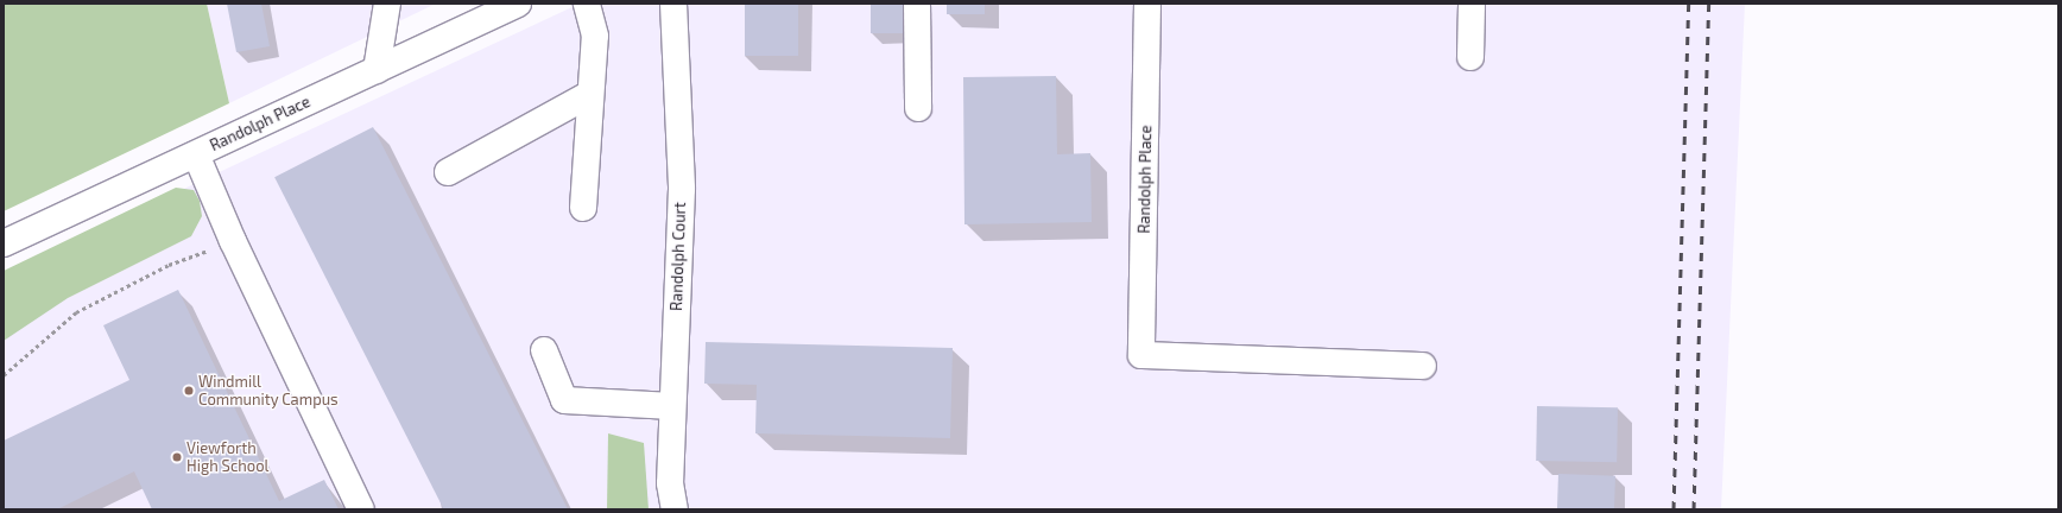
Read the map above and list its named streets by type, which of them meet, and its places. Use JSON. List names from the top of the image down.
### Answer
{
  "streets": {
    "street": ["Randolph Place", "Randolph Court"]
  },
  "places": ["Windmill Community Campus", "Viewforth High School"]
}
